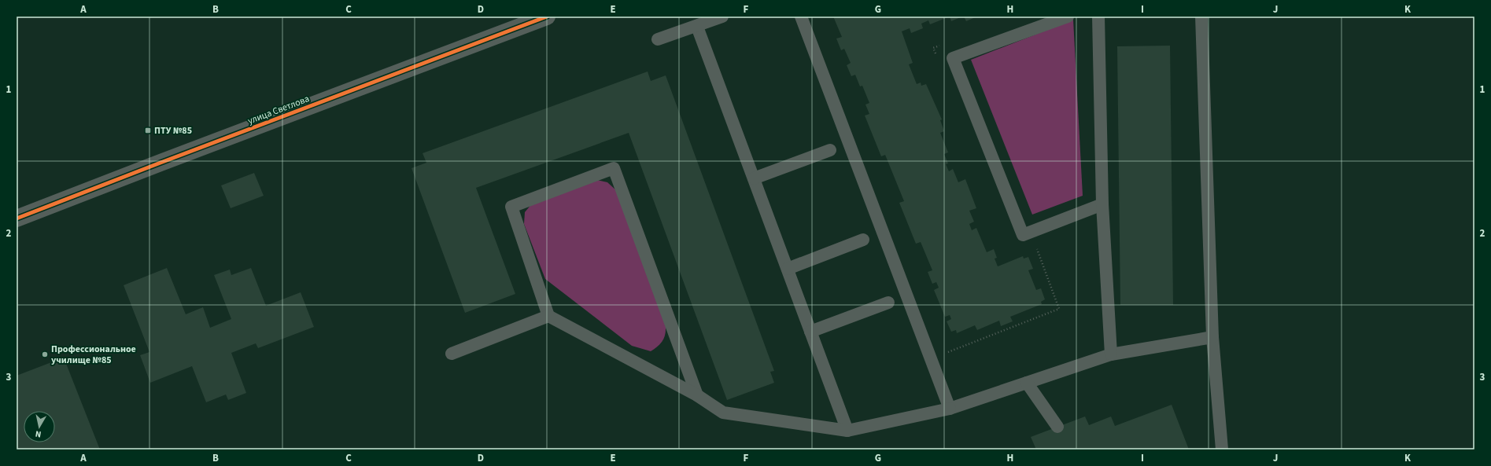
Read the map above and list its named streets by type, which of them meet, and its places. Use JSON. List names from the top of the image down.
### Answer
{
  "streets": {
    "street": ["улица Светлова"]
  },
  "places": {
    "transit": ["ПТУ №85"],
    "other": ["Профессиональное училище №85"]
  },
  "north": "bottom",
  "grid": {
    "columns": [
      "A",
      "B",
      "C",
      "D",
      "E",
      "F",
      "G",
      "H",
      "I",
      "J",
      "K"
    ],
    "rows": ["1", "2", "3"]
  }
}
